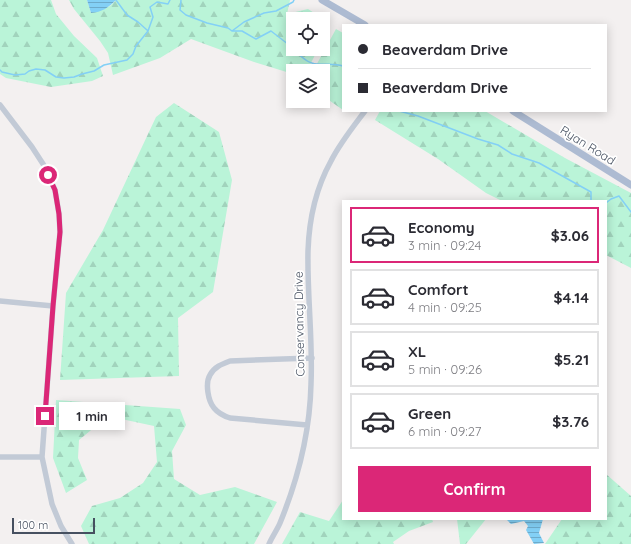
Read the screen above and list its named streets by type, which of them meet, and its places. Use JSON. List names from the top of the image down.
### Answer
{
  "streets": {
    "main road": ["Ryan Road"],
    "street": ["Conservancy Drive"]
  },
  "scale_bar": "100 m",
  "page": {
    "banner": ["Beaverdam Drive", "Beaverdam Drive"],
    "list": [
      {
        "name": "Economy",
        "note": "3 min · 09:24",
        "value": "$3.06"
      },
      {
        "name": "Comfort",
        "note": "4 min · 09:25",
        "value": "$4.14"
      },
      {
        "name": "XL",
        "note": "5 min · 09:26",
        "value": "$5.21"
      },
      {
        "name": "Green",
        "note": "6 min · 09:27",
        "value": "$3.76"
      }
    ],
    "bubble": "1 min",
    "buttons": "Confirm",
    "scale": "100 m"
  }
}
